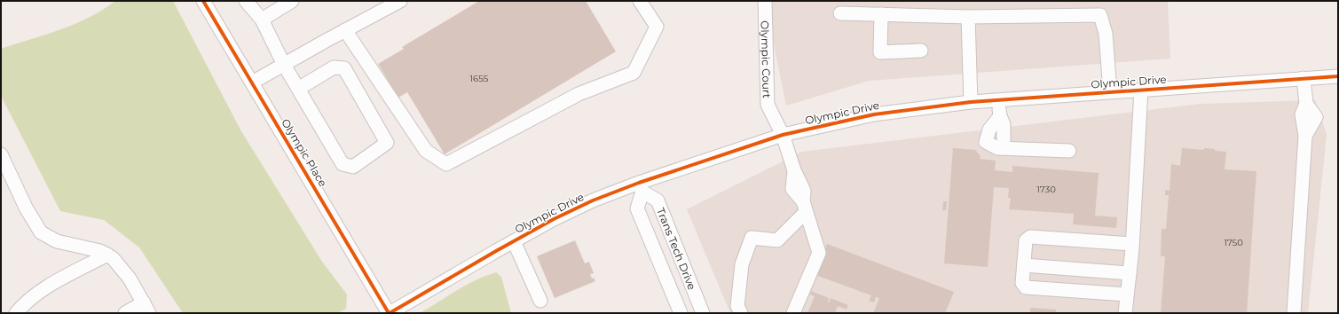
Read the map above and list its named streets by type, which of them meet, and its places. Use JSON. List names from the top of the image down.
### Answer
{
  "streets": {
    "street": [
      "Olympic Court",
      "Olympic Drive",
      "Olympic Place",
      "Trans Tech Drive"
    ]
  },
  "crossings": [
    ["Olympic Court", "Olympic Drive"],
    ["Olympic Drive", "Olympic Place"],
    ["Olympic Drive", "Trans Tech Drive"]
  ],
  "house_numbers": ["1655", "1730", "1750"]
}
